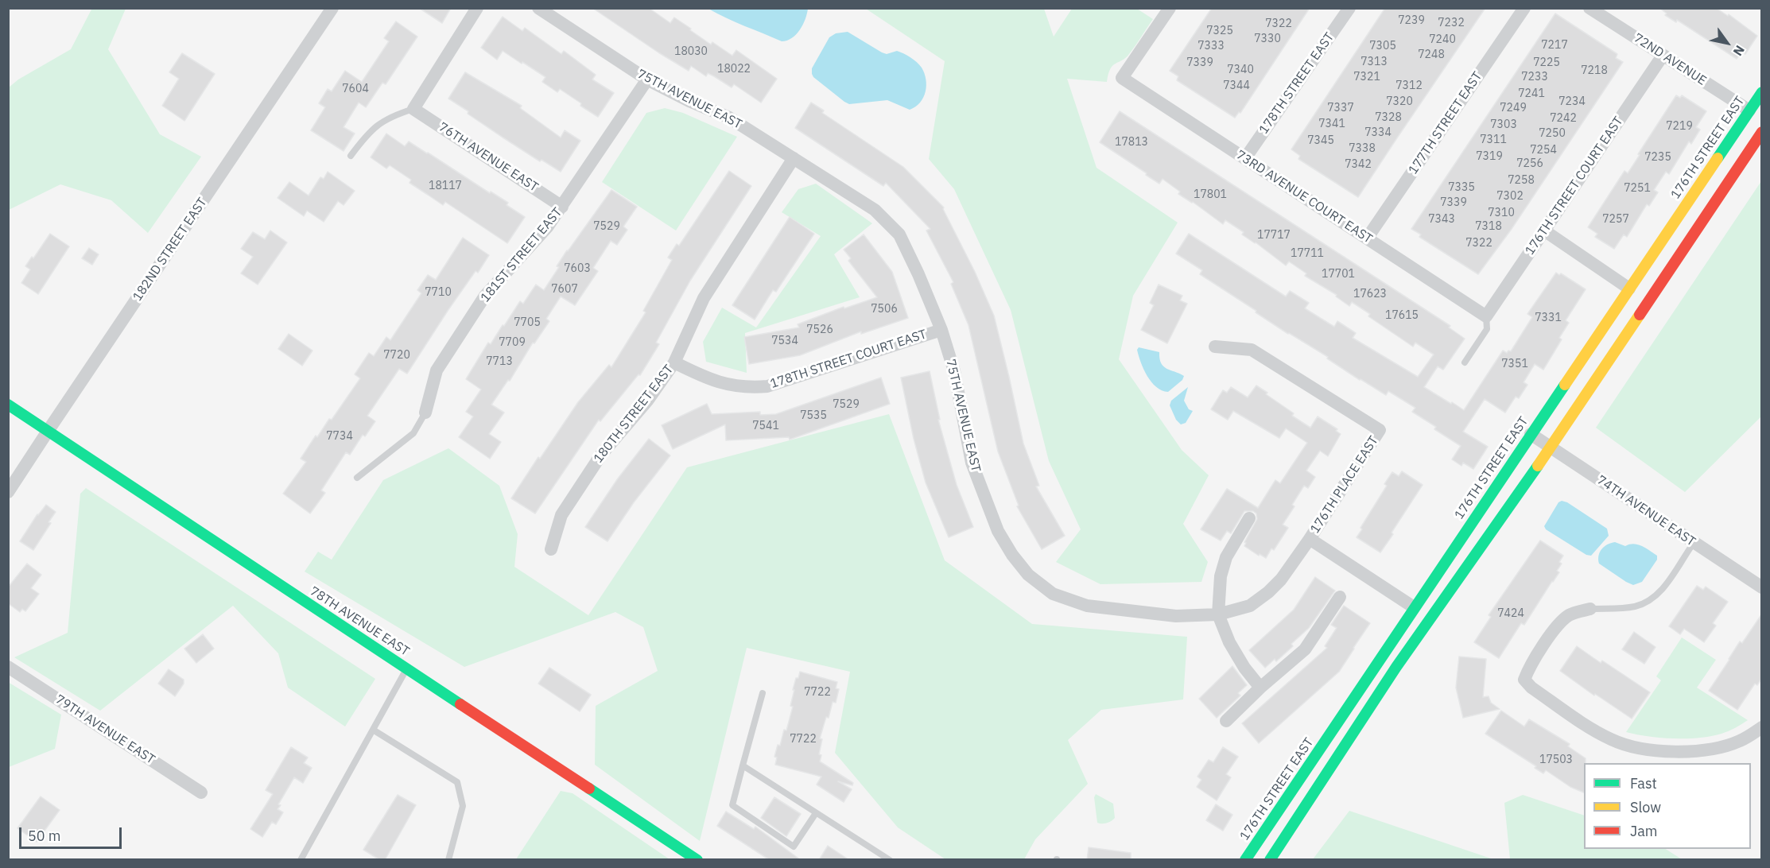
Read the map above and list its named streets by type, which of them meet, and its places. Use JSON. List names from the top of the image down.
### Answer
{
  "streets": {
    "main road": ["176TH STREET EAST", "78TH AVENUE EAST"],
    "street": [
      "72ND AVENUE",
      "178TH STREET EAST",
      "75TH AVENUE EAST",
      "177TH STREET EAST",
      "76TH AVENUE EAST",
      "176TH STREET COURT EAST",
      "73RD AVENUE COURT EAST",
      "182ND STREET EAST",
      "181ST STREET EAST",
      "178TH STREET COURT EAST",
      "180TH STREET EAST",
      "176TH PLACE EAST",
      "74TH AVENUE EAST",
      "79TH AVENUE EAST"
    ]
  },
  "crossings": [
    ["72ND AVENUE", "176TH STREET EAST"],
    ["72ND AVENUE", "176TH STREET COURT EAST"],
    ["178TH STREET EAST", "73RD AVENUE COURT EAST"],
    ["75TH AVENUE EAST", "181ST STREET EAST"],
    ["75TH AVENUE EAST", "178TH STREET COURT EAST"],
    ["75TH AVENUE EAST", "180TH STREET EAST"],
    ["75TH AVENUE EAST", "176TH PLACE EAST"],
    ["177TH STREET EAST", "73RD AVENUE COURT EAST"],
    ["176TH STREET EAST", "74TH AVENUE EAST"],
    ["76TH AVENUE EAST", "181ST STREET EAST"],
    ["176TH STREET COURT EAST", "73RD AVENUE COURT EAST"],
    ["182ND STREET EAST", "78TH AVENUE EAST"],
    ["178TH STREET COURT EAST", "180TH STREET EAST"]
  ],
  "house_numbers": [
    "7239",
    "7232",
    "7322",
    "7325",
    "7330",
    "7240",
    "7217",
    "7333",
    "7305",
    "18030",
    "7248",
    "7313",
    "7339",
    "7225",
    "18022",
    "7340",
    "7218",
    "7321",
    "7233",
    "7344",
    "7312",
    "7604",
    "7241",
    "7320",
    "7234",
    "7337",
    "7249",
    "7328",
    "7242",
    "7341",
    "7303",
    "7219",
    "7334",
    "7250",
    "7311",
    "7345",
    "17813",
    "7338",
    "7254",
    "7319",
    "7235",
    "7256",
    "7342",
    "7258",
    "18117",
    "7335",
    "7251",
    "17801",
    "7302",
    "7339",
    "7310",
    "7343",
    "7257",
    "7529",
    "7318",
    "17717",
    "7322",
    "17711",
    "7603",
    "17701",
    "7607",
    "7710",
    "17623",
    "7506",
    "17615",
    "7331",
    "7705",
    "7526",
    "7534",
    "7709",
    "7720",
    "7713",
    "7351",
    "7529",
    "7535",
    "7541",
    "7734",
    "7424",
    "7722",
    "7722",
    "17503"
  ],
  "legend": ["Fast", "Slow", "Jam"],
  "scale_bar": "50 m",
  "north": "bottom right"
}
